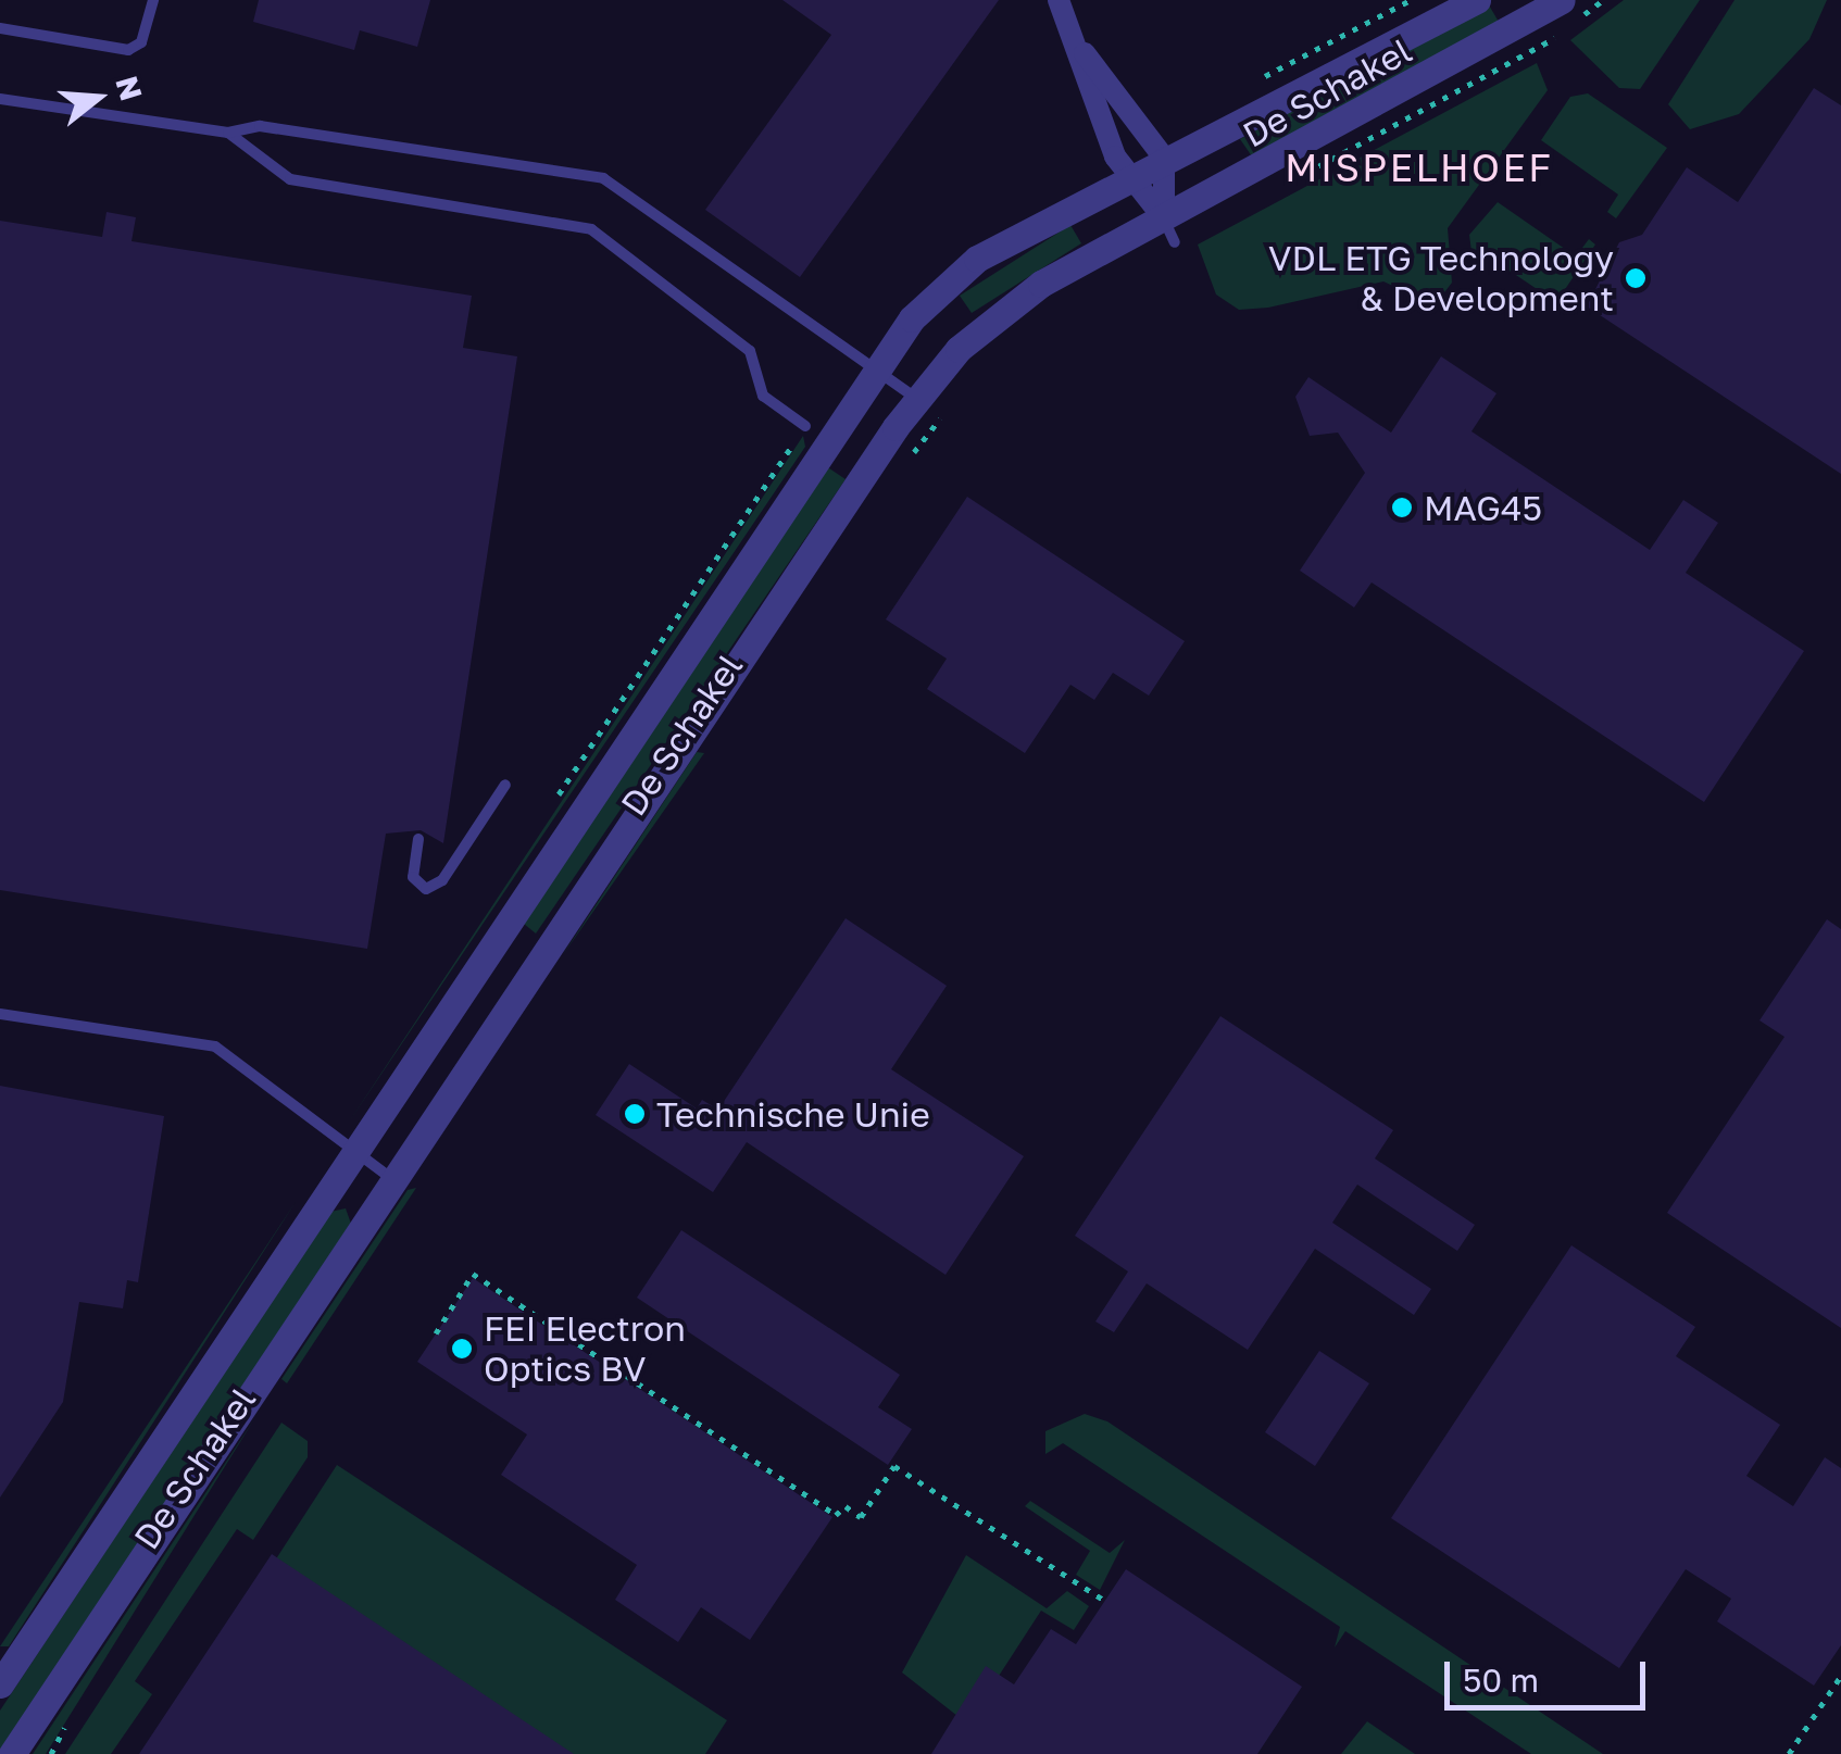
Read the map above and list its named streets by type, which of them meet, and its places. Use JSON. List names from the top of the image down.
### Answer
{
  "streets": {
    "street": ["De Schakel"]
  },
  "districts": ["MISPELHOEF"],
  "places": [
    "VDL ETG Technology & Development",
    "MAG45",
    "Technische Unie",
    "FEI Electron Optics BV"
  ],
  "scale_bar": "50 m",
  "north": "right"
}
